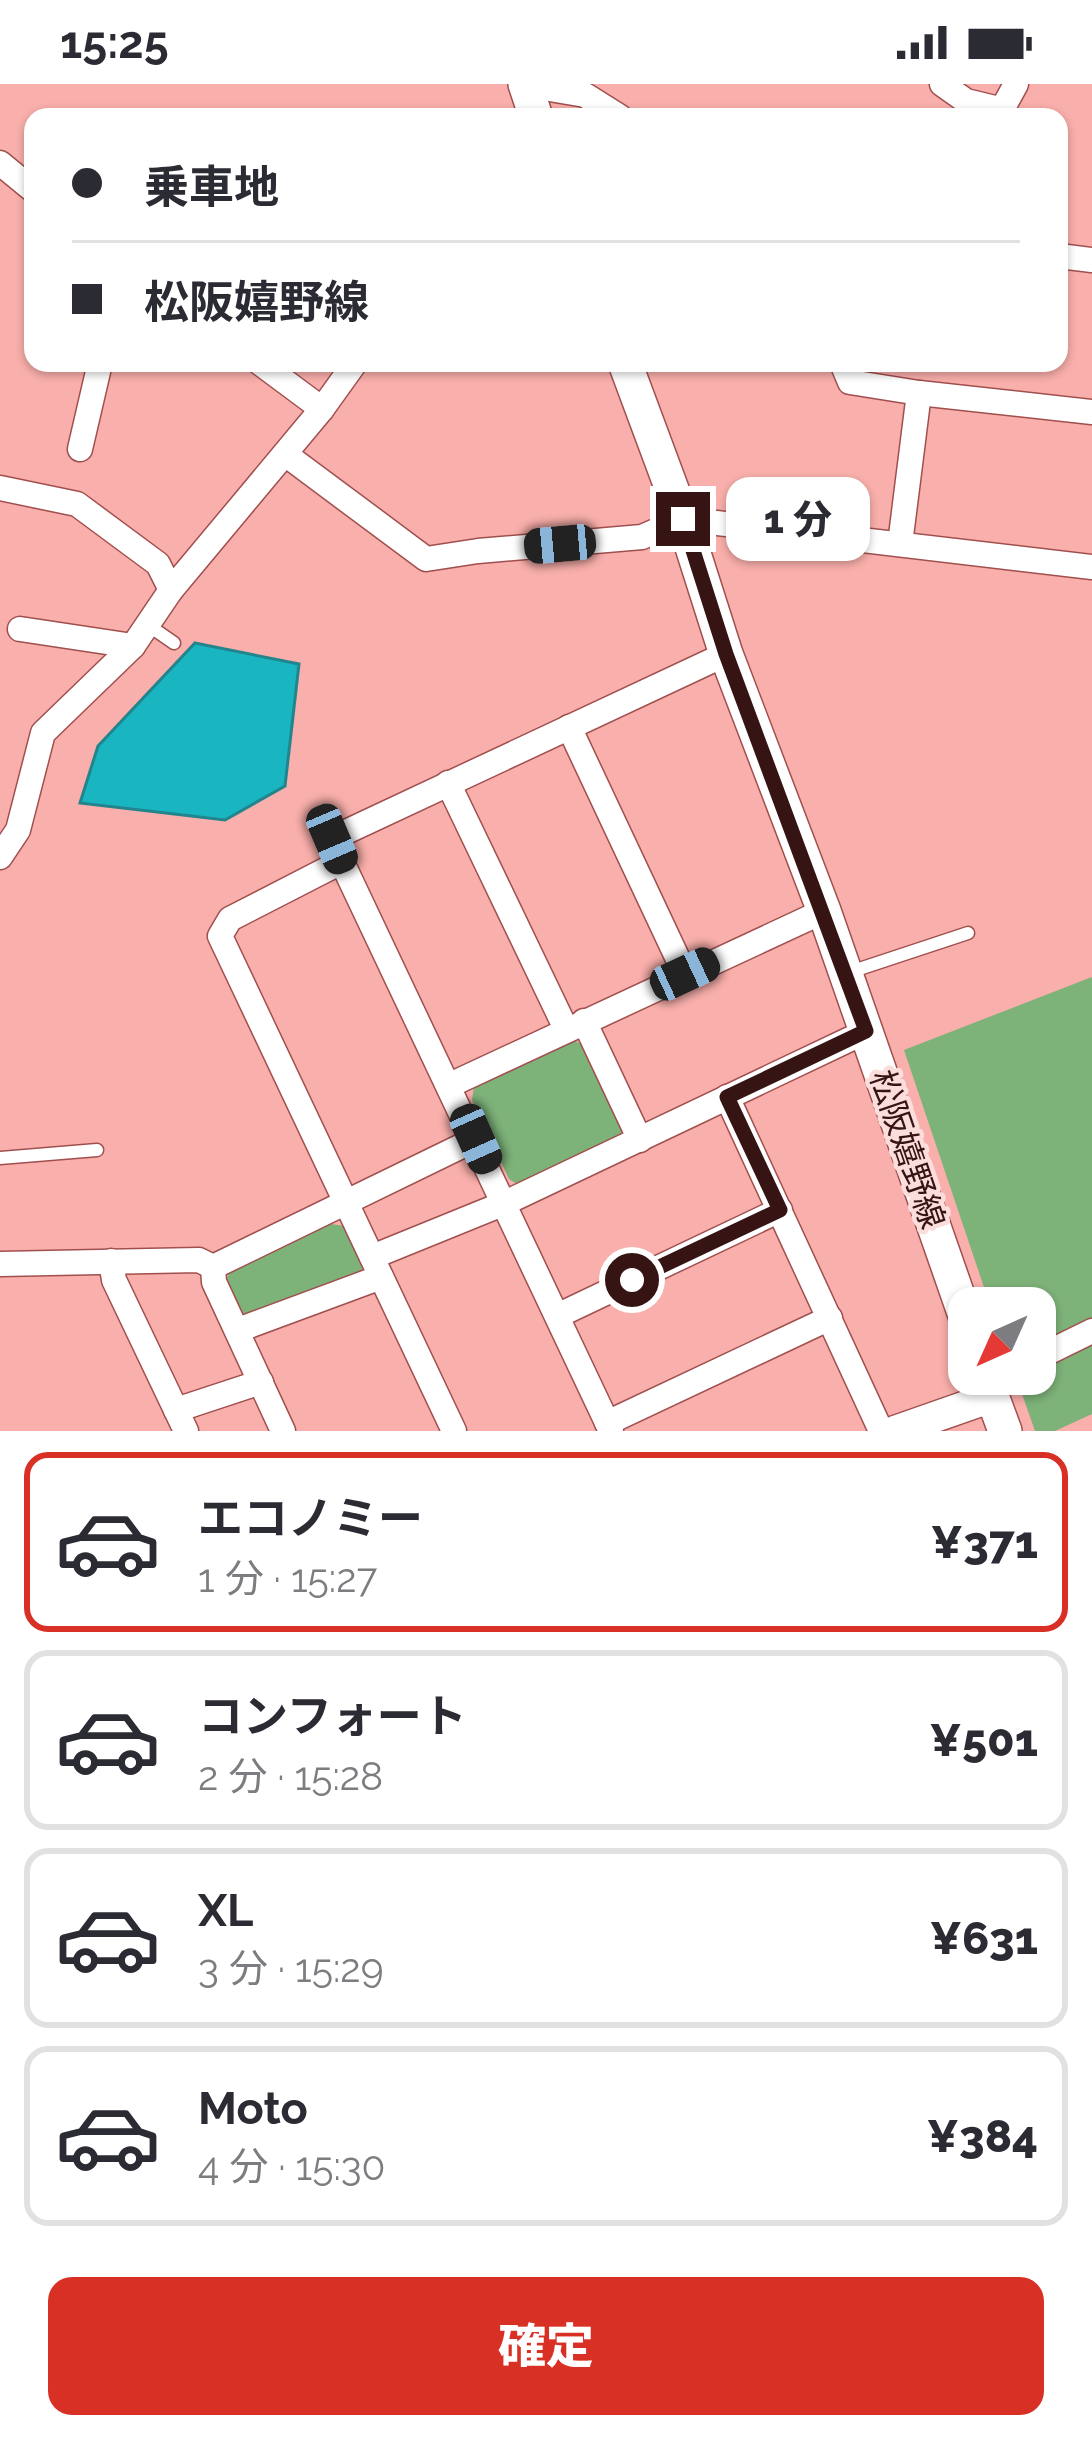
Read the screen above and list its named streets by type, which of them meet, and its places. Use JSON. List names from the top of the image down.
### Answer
{
  "streets": {
    "main road": ["松阪嬉野線"]
  },
  "north": "bottom left",
  "page": {
    "status": "15:25",
    "banner": ["乗車地", "松阪嬉野線"],
    "bubble": "1 分",
    "list": [
      {
        "name": "エコノミー",
        "note": "1 分 · 15:27",
        "value": "¥371"
      },
      {
        "name": "コンフォート",
        "note": "2 分 · 15:28",
        "value": "¥501"
      },
      {
        "name": "XL",
        "note": "3 分 · 15:29",
        "value": "¥631"
      },
      {
        "name": "Moto",
        "note": "4 分 · 15:30",
        "value": "¥384"
      }
    ],
    "buttons": "確定"
  }
}
